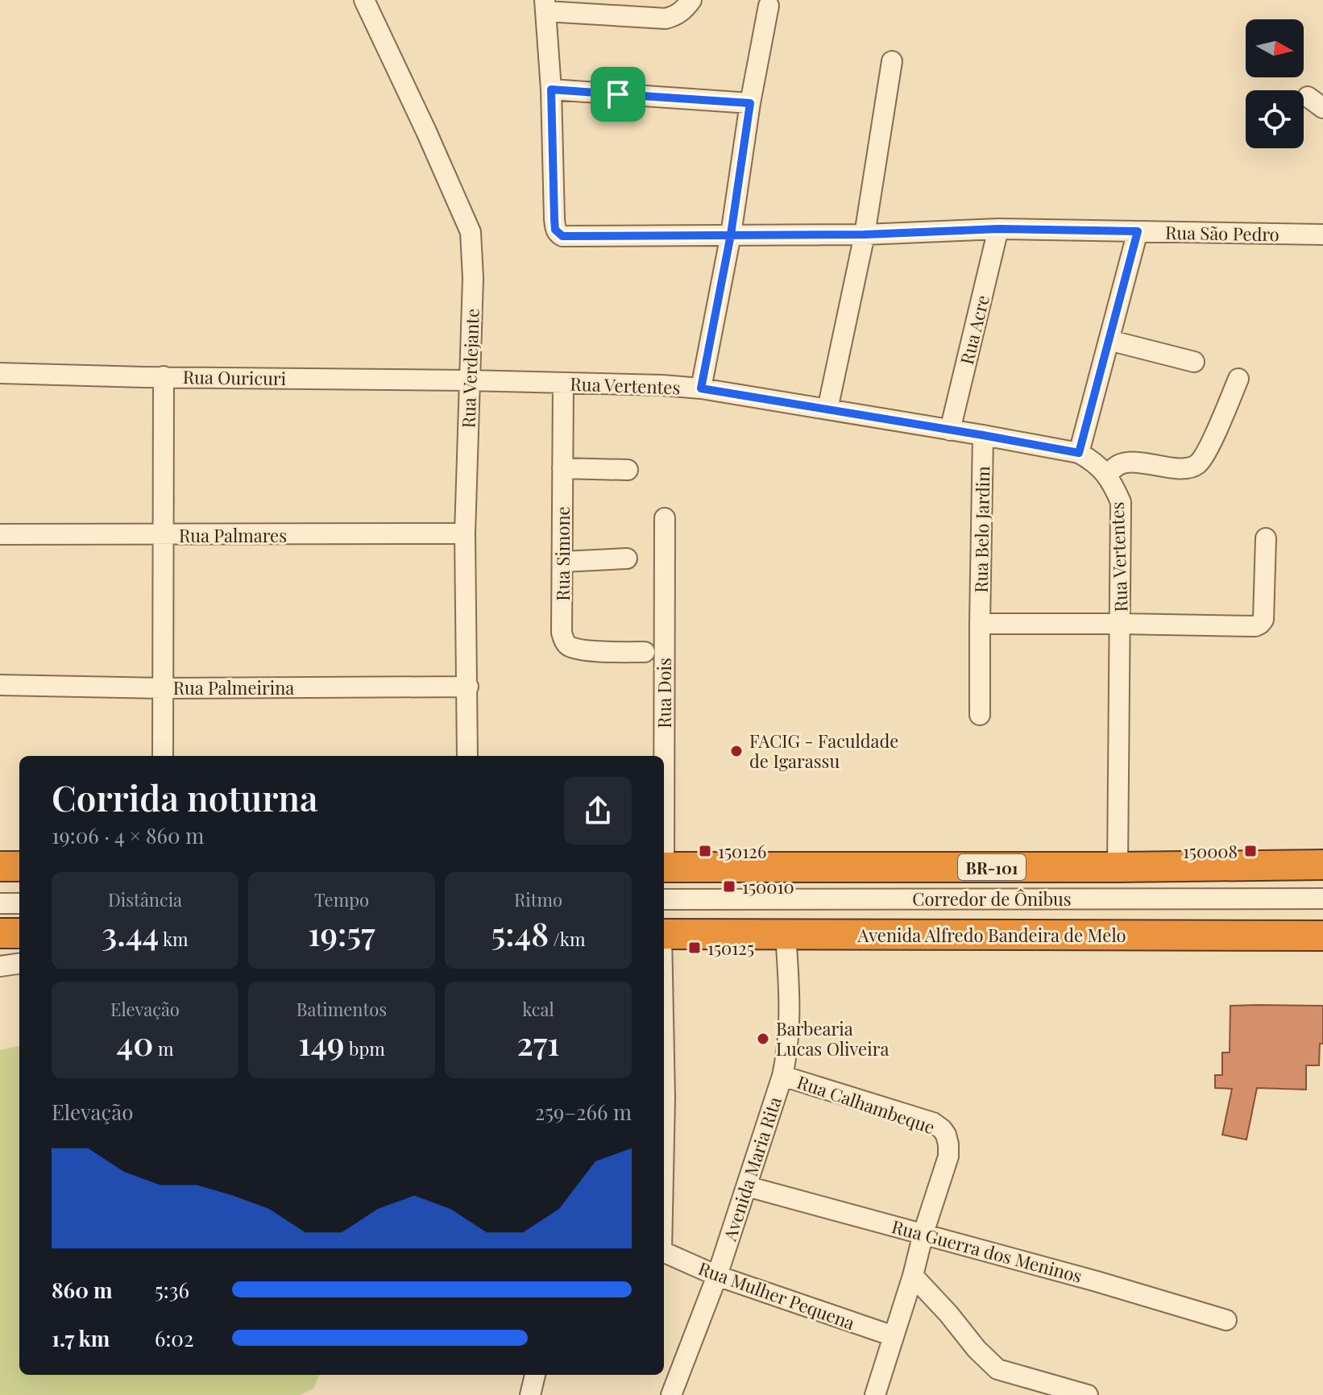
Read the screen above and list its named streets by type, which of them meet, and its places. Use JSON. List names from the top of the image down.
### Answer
{
  "streets": {
    "highway": ["BR-101", "Avenida Alfredo Bandeira de Melo"],
    "street": [
      "Rua São Pedro",
      "Rua Acre",
      "Rua Verdejante",
      "Rua Ouricuri",
      "Rua Vertentes",
      "Rua Belo Jardim",
      "Rua Palmares",
      "Rua Simone",
      "Rua Palmeirina",
      "Rua Dois",
      "Corredor de Ônibus",
      "Rua Calhambeque",
      "Avenida Maria Rita",
      "Rua Guerra dos Meninos",
      "Rua Mulher Pequena"
    ]
  },
  "crossings": [
    ["Rua São Pedro", "Rua Acre"],
    ["Rua Acre", "Rua Vertentes"],
    ["Rua Verdejante", "Rua Ouricuri"],
    ["Rua Verdejante", "Rua Vertentes"],
    ["Rua Verdejante", "Rua Palmares"],
    ["Rua Verdejante", "Rua Palmeirina"],
    ["Rua Ouricuri", "Rua Vertentes"],
    ["Rua Vertentes", "Rua Belo Jardim"],
    ["Rua Vertentes", "Rua Simone"],
    ["Rua Vertentes", "BR-101"],
    ["Avenida Alfredo Bandeira de Melo", "Avenida Maria Rita"],
    ["Rua Calhambeque", "Avenida Maria Rita"],
    ["Rua Calhambeque", "Rua Guerra dos Meninos"],
    ["Rua Calhambeque", "Rua Mulher Pequena"],
    ["Avenida Maria Rita", "Rua Guerra dos Meninos"],
    ["Avenida Maria Rita", "Rua Mulher Pequena"]
  ],
  "places": {
    "other": ["FACIG - Faculdade de Igarassu", "Barbearia Lucas Oliveira"],
    "transit": [
      "150126",
      "150008",
      "150010",
      "150125"
    ]
  },
  "north": "right",
  "page": {
    "heading": ["Corrida noturna", "19:06 · 4 × 860 m"],
    "stats": [
      ["Distância", "3.44 km"],
      ["Tempo", "19:57"],
      ["Ritmo", "5:48 /km"],
      ["Elevação", "40 m"],
      ["Batimentos", "149 bpm"],
      ["kcal", "271"]
    ],
    "chart": ["Elevação", "259–266 m"],
    "list": [
      {
        "name": "860 m",
        "note": "5:36"
      },
      {
        "name": "1.7 km",
        "note": "6:02"
      }
    ]
  }
}
